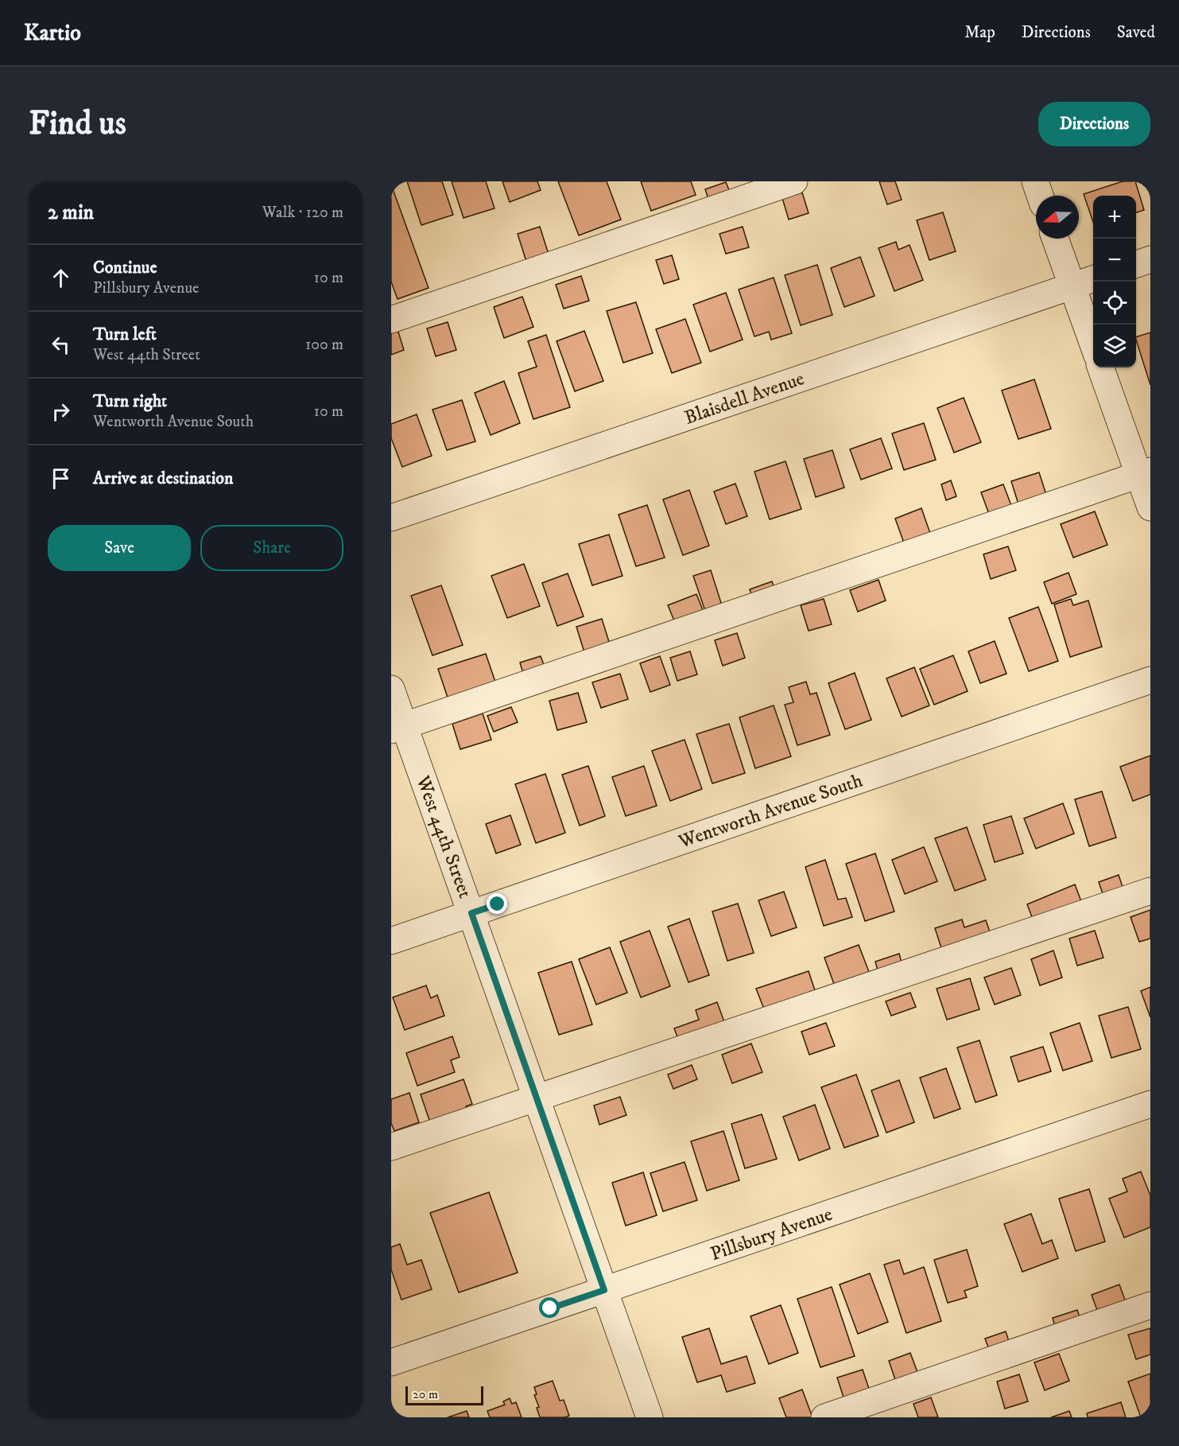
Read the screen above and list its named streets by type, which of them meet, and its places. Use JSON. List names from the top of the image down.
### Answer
{
  "streets": {
    "street": [
      "Blaisdell Avenue",
      "Wentworth Avenue South",
      "West 44th Street",
      "Pillsbury Avenue"
    ]
  },
  "crossings": [
    ["Wentworth Avenue South", "West 44th Street"],
    ["West 44th Street", "Pillsbury Avenue"]
  ],
  "scale_bar": "20 m",
  "north": "left",
  "page": {
    "header": "Kartio",
    "nav": ["Map", "Directions", "Saved"],
    "buttons": [
      "Directions",
      ["Save", "Share"]
    ],
    "title": "Find us",
    "heading": ["2 min", "Walk · 120 m"],
    "map_buttons": ["+", "−"],
    "list": [
      ["Continue", "Pillsbury Avenue", "10 m"],
      ["Turn left", "West 44th Street", "100 m"],
      ["Turn right", "Wentworth Avenue South", "10 m"],
      "Arrive at destination"
    ],
    "scale": "20 m"
  }
}
